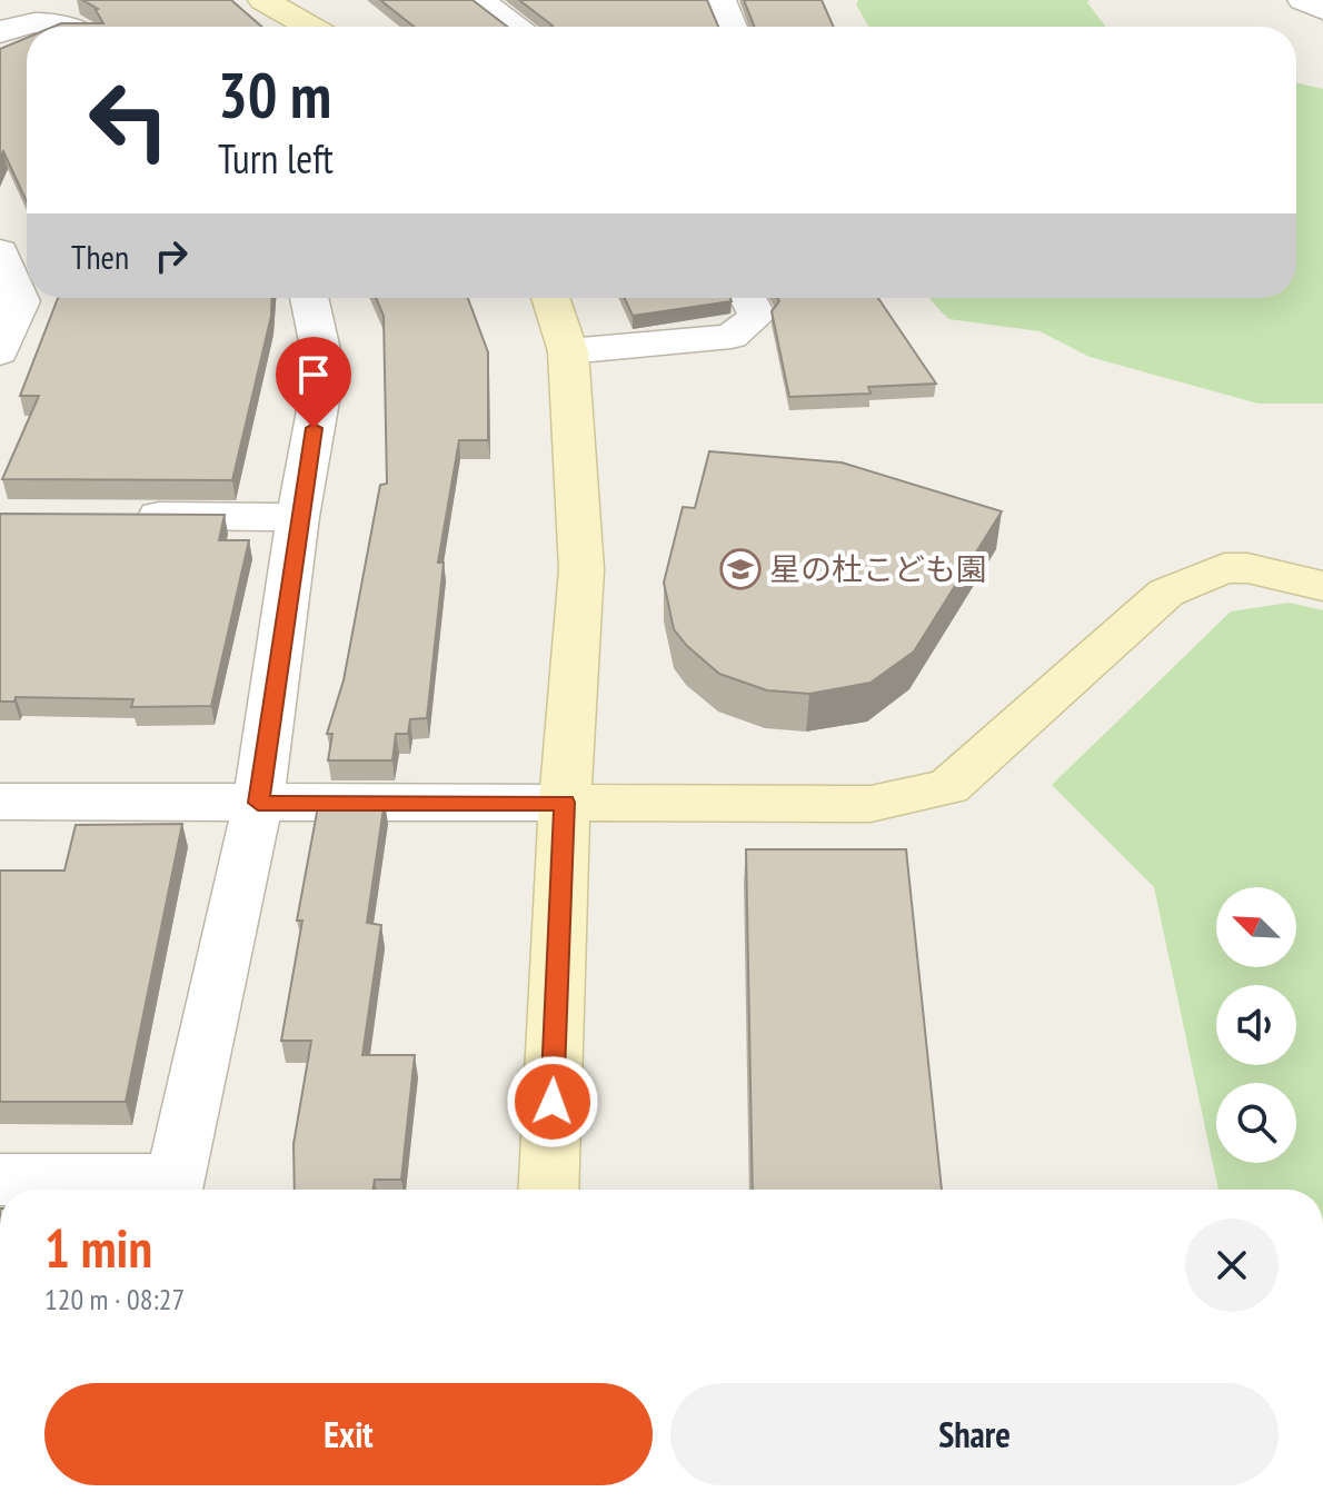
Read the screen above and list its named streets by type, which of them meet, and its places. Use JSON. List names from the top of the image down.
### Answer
{
  "places": {
    "school or university": ["星の杜こども園"]
  },
  "north": "top left",
  "page": {
    "turn": ["30 m", "Turn left"],
    "then": "Then",
    "heading": ["1 min", "120 m · 08:27"],
    "buttons": ["Exit", "Share"]
  }
}
